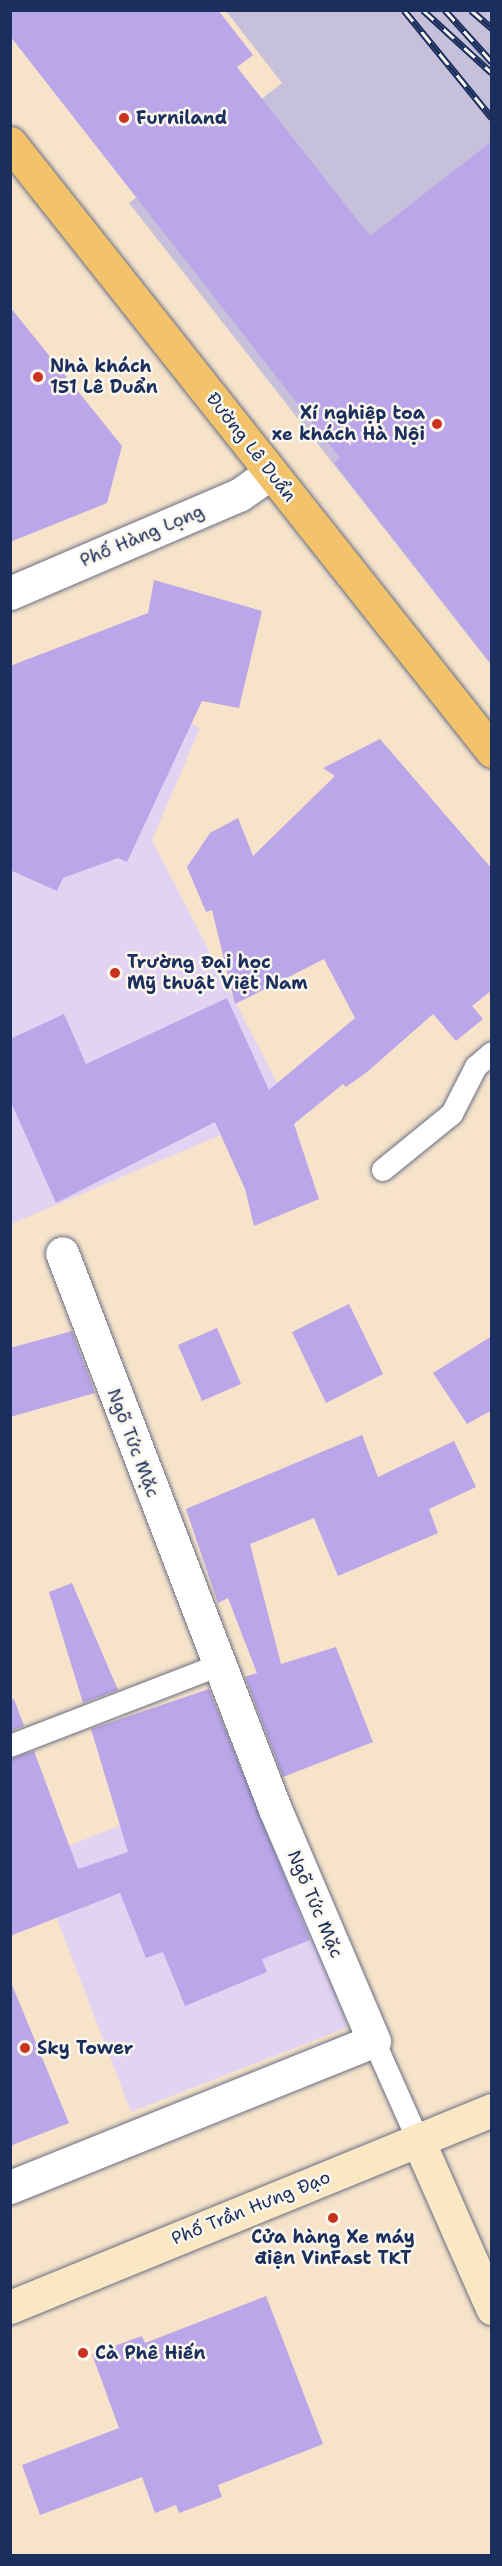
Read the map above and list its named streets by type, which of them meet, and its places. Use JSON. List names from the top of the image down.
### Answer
{
  "streets": {
    "main road": ["Đường Lê Duẩn"],
    "street": ["Phố Hàng Lọng", "Ngõ Tức Mặc", "Phố Trần Hưng Đạo"]
  },
  "crossings": [
    ["Đường Lê Duẩn", "Phố Hàng Lọng"],
    ["Ngõ Tức Mặc", "Phố Trần Hưng Đạo"]
  ],
  "places": [
    "Furniland",
    "Nhà khách 151 Lê Duẩn",
    "Xí nghiệp toa xe khách Hà Nội",
    "Trường Đại học Mỹ thuật Việt Nam",
    "Sky Tower",
    "Cửa hàng Xe máy điện VinFast TKT",
    "Cà Phê Hiến"
  ]
}
